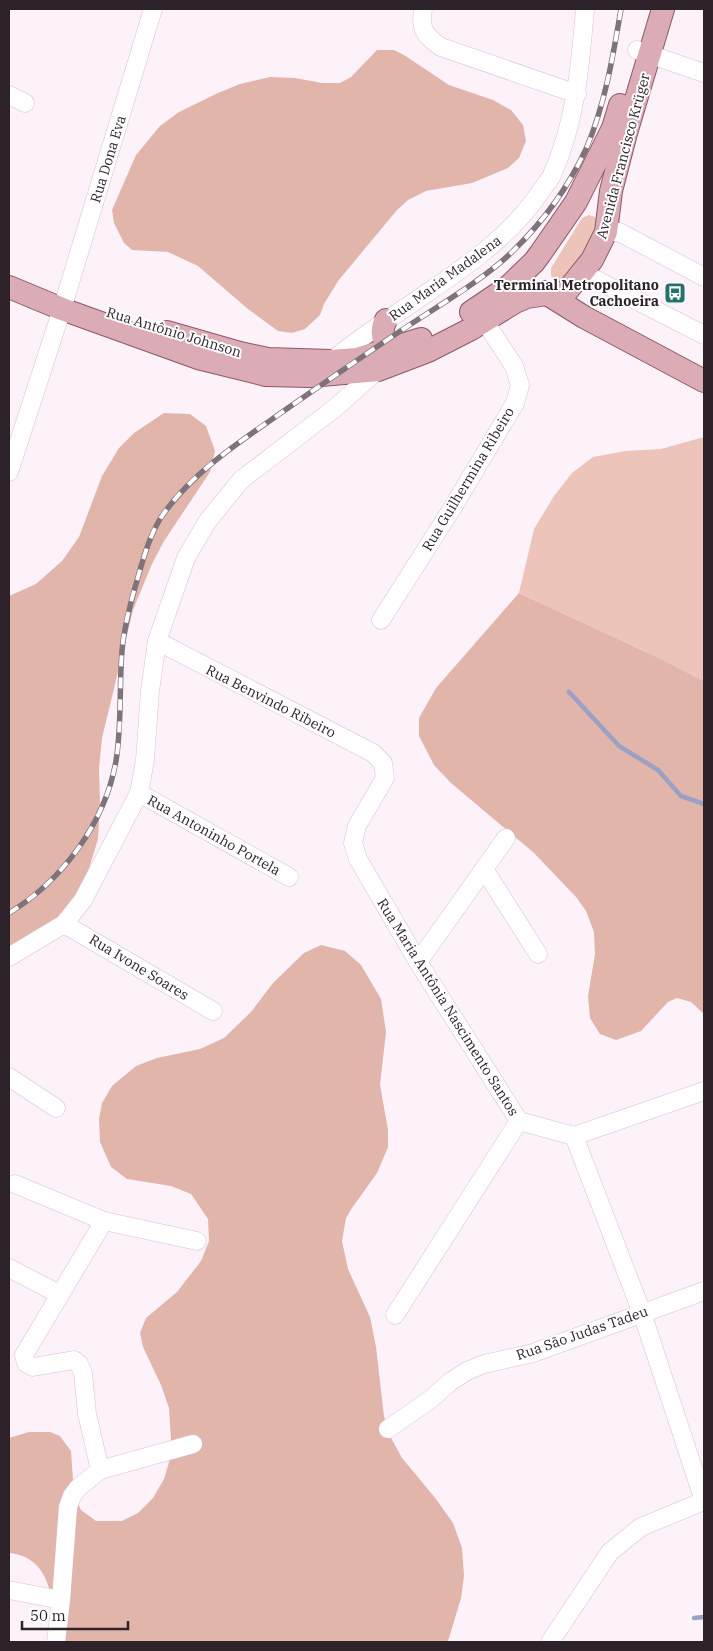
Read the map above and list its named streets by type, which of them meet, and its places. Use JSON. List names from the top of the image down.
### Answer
{
  "streets": {
    "main road": ["Avenida Francisco Krüger", "Rua Antônio Johnson"],
    "street": [
      "Rua Dona Eva",
      "Rua Maria Madalena",
      "Rua Guilhermina Ribeiro",
      "Rua Benvindo Ribeiro",
      "Rua Antoninho Portela",
      "Rua Ivone Soares",
      "Rua Maria Antônia Nascimento Santos",
      "Rua São Judas Tadeu"
    ]
  },
  "crossings": [
    ["Avenida Francisco Krüger", "Rua Maria Madalena"],
    ["Avenida Francisco Krüger", "Rua Antônio Johnson"],
    ["Avenida Francisco Krüger", "Rua Guilhermina Ribeiro"],
    ["Rua Dona Eva", "Rua Antônio Johnson"],
    ["Rua Maria Madalena", "Rua Antônio Johnson"],
    ["Rua Benvindo Ribeiro", "Rua Maria Antônia Nascimento Santos"]
  ],
  "places": {
    "bus stop": ["Terminal Metropolitano Cachoeira"]
  },
  "scale_bar": "50 m"
}
